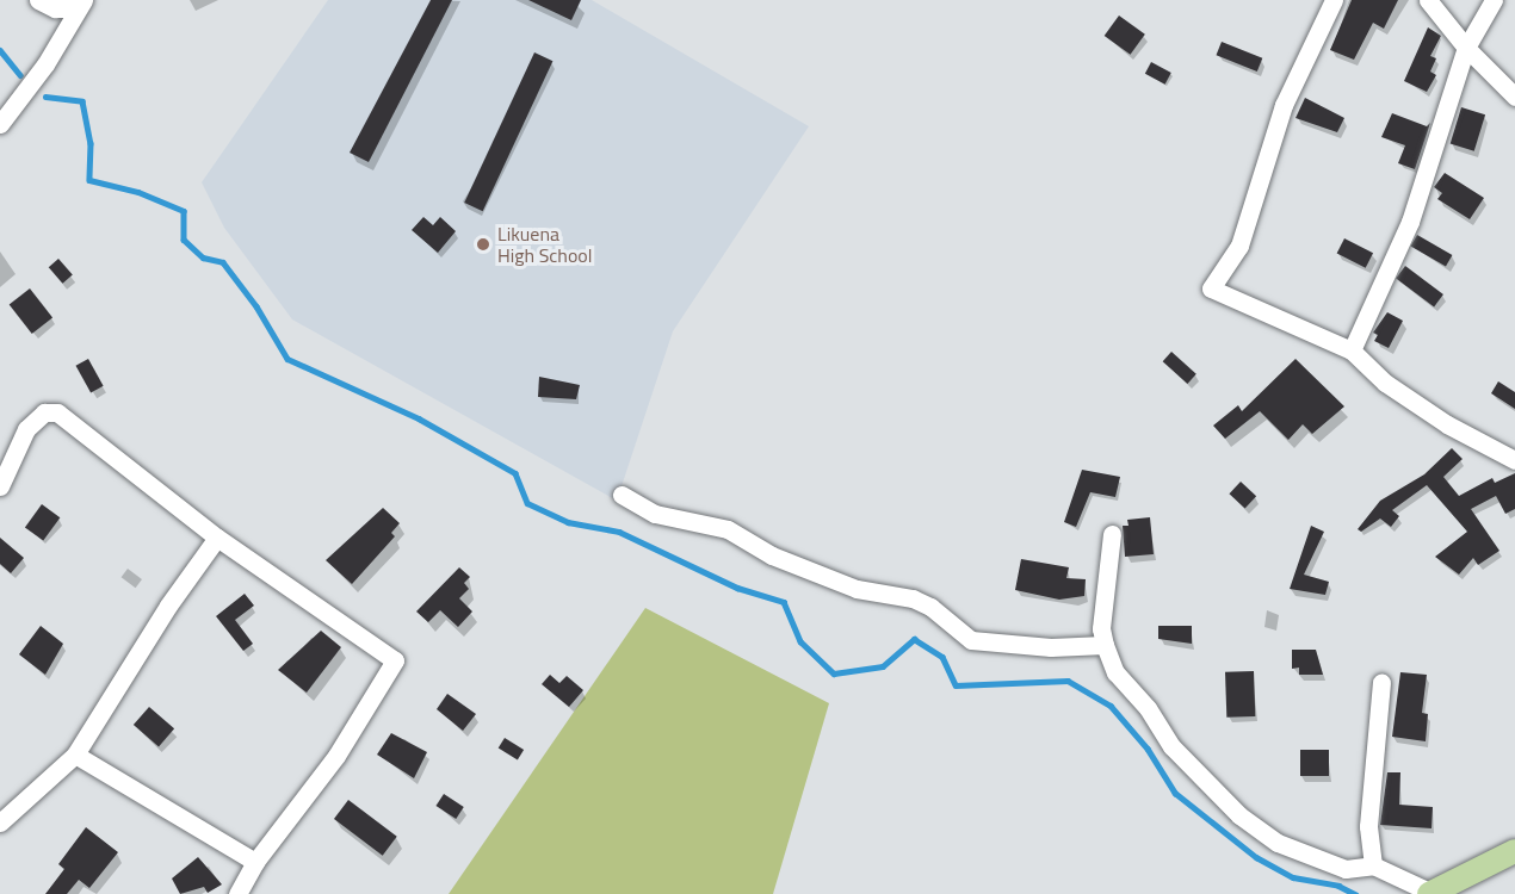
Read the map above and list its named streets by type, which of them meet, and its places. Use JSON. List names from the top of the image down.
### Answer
{
  "places": ["Likuena High School"]
}
